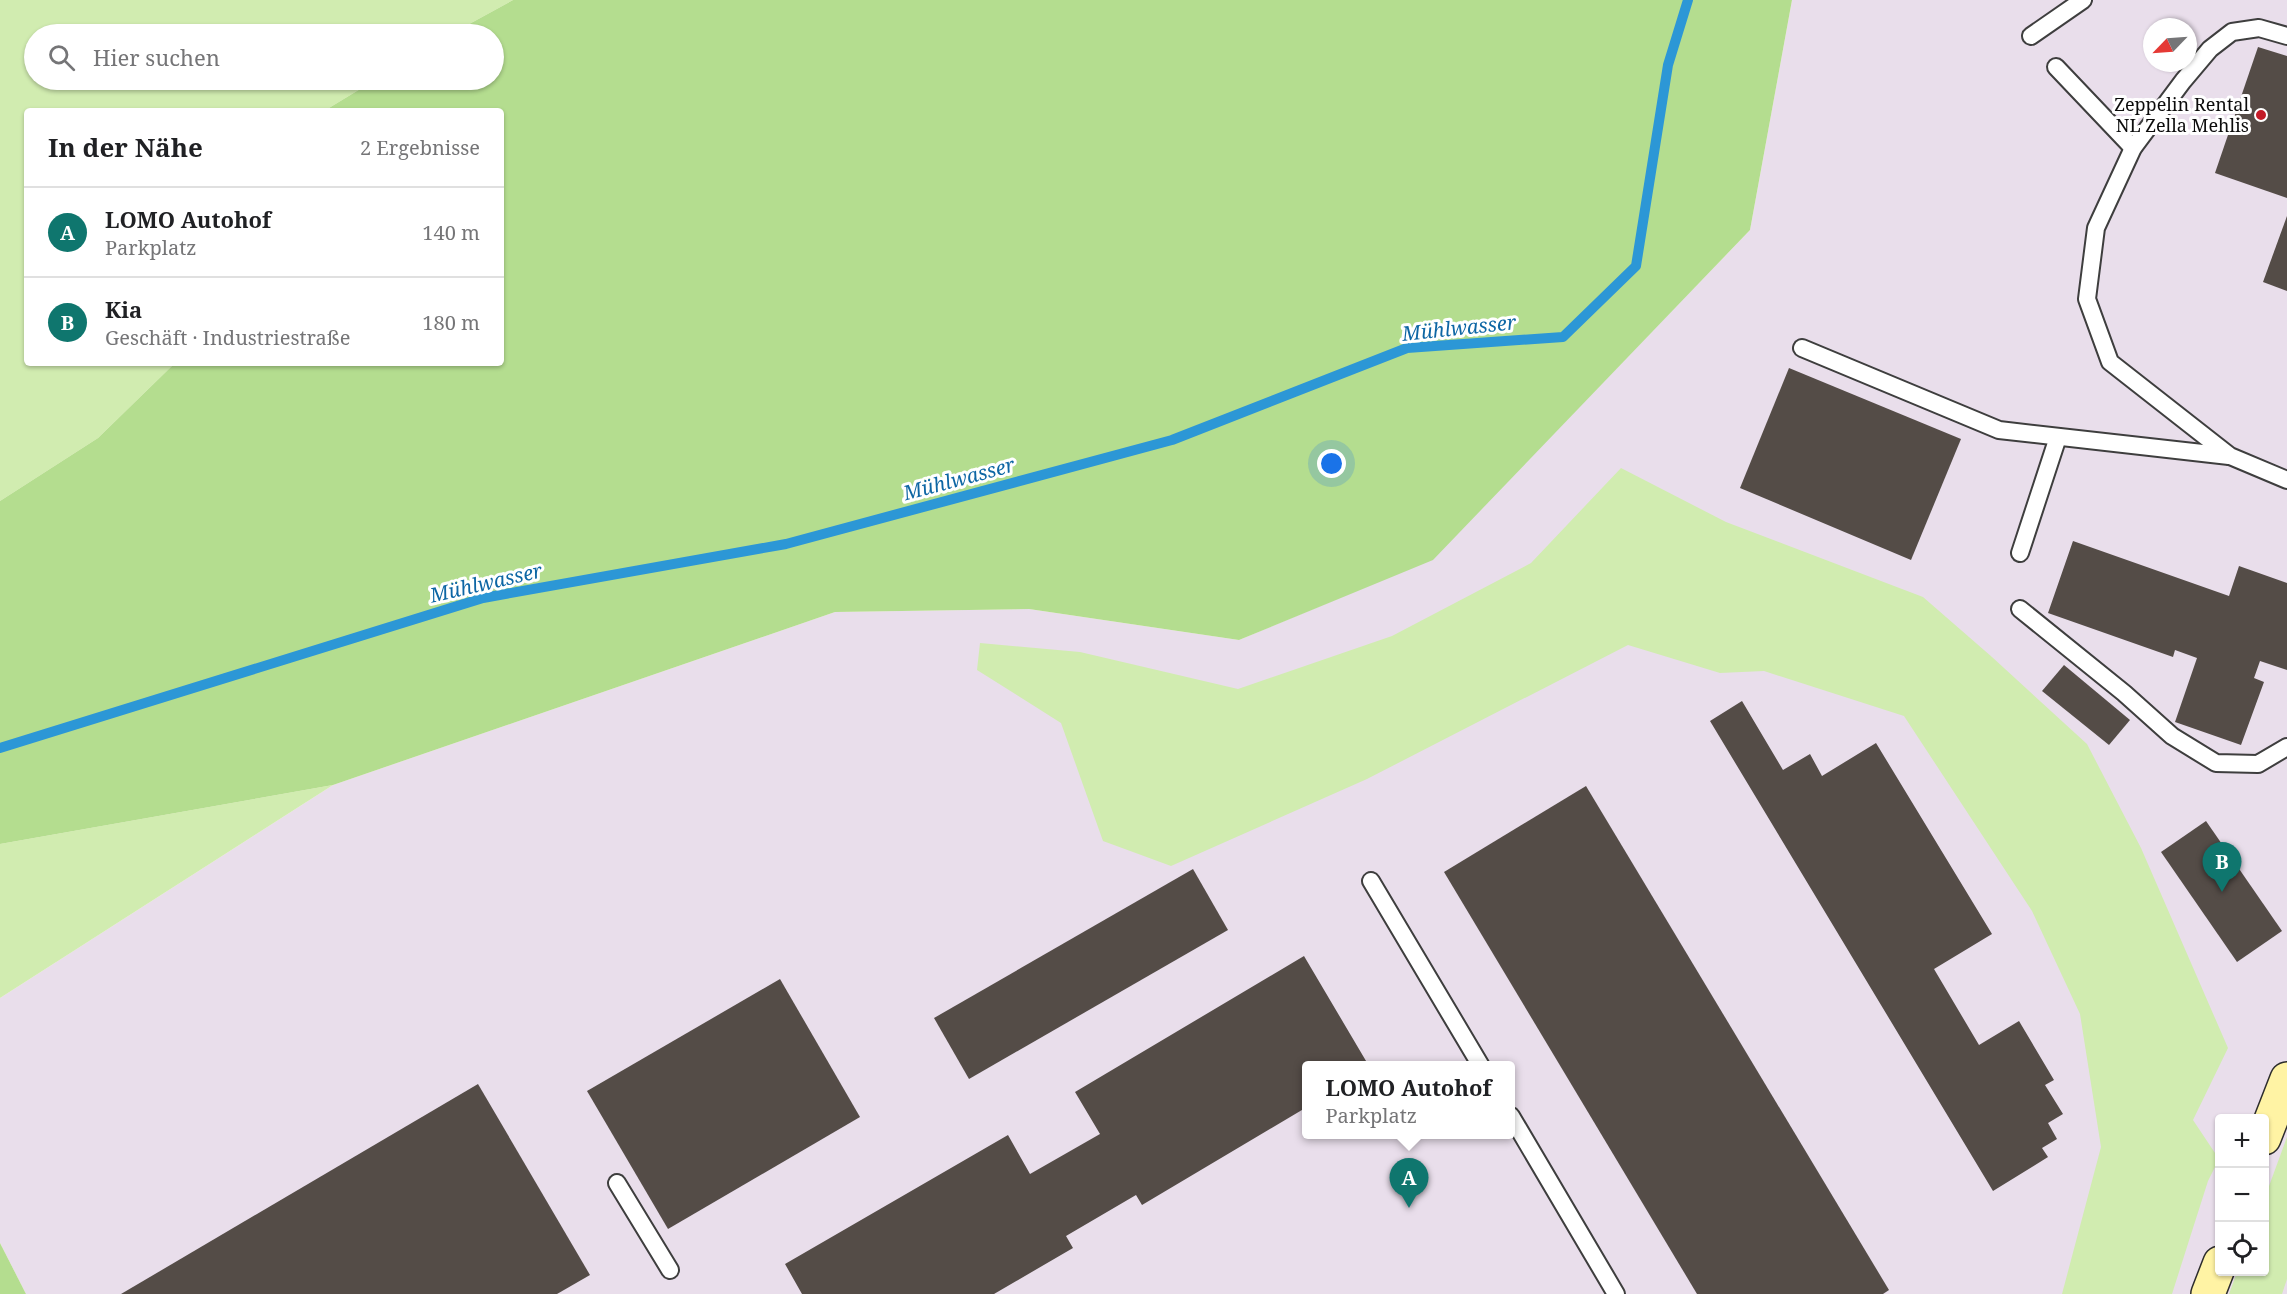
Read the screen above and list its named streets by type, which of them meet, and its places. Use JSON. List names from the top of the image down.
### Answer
{
  "water": ["Mühlwasser"],
  "places": ["Zeppelin Rental NL Zella Mehlis"],
  "north": "bottom left",
  "page": {
    "search": "Hier suchen",
    "heading": ["In der Nähe", "2 Ergebnisse"],
    "list": [
      {
        "mark": "A",
        "name": "LOMO Autohof",
        "note": "Parkplatz",
        "value": "140 m"
      },
      {
        "mark": "B",
        "name": "Kia",
        "note": "Geschäft · Industriestraße",
        "value": "180 m"
      }
    ],
    "pins": ["B", "A"],
    "popup": ["LOMO Autohof", "Parkplatz"],
    "map_buttons": ["+", "−"]
  }
}
